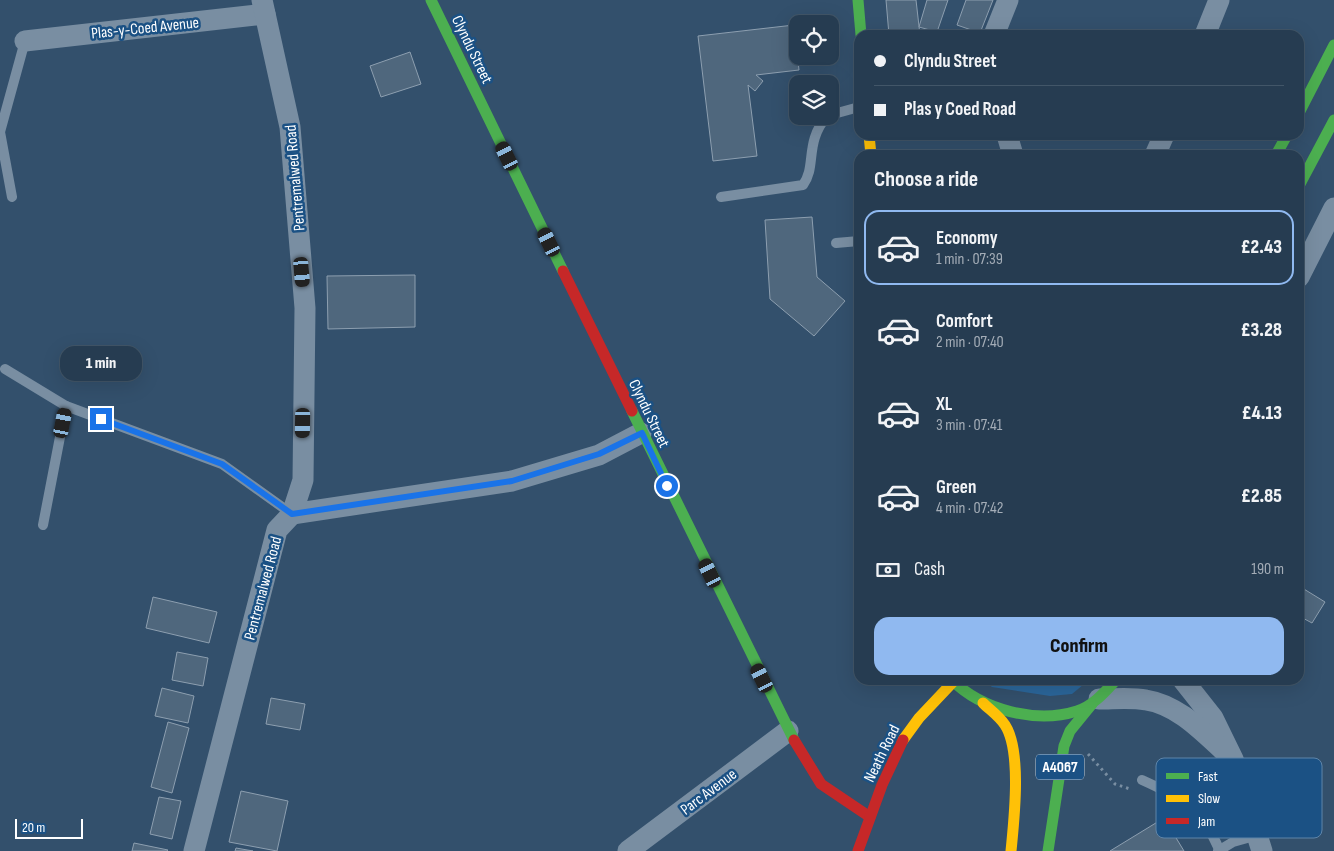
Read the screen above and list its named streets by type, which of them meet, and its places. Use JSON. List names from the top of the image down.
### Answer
{
  "streets": {
    "main road": ["Clyndu Street", "Neath Road", "A4067"],
    "street": ["Plas-y-Coed Avenue", "Pentremalwed Road", "Parc Avenue"]
  },
  "crossings": [
    ["Plas-y-Coed Avenue", "Pentremalwed Road"],
    ["Clyndu Street", "Neath Road"],
    ["Clyndu Street", "Parc Avenue"]
  ],
  "legend": ["Fast", "Slow", "Jam"],
  "scale_bar": "20 m",
  "page": {
    "banner": ["Clyndu Street", "Plas y Coed Road"],
    "heading": "Choose a ride",
    "list": [
      {
        "name": "Economy",
        "note": "1 min · 07:39",
        "value": "£2.43"
      },
      {
        "name": "Comfort",
        "note": "2 min · 07:40",
        "value": "£3.28"
      },
      {
        "name": "XL",
        "note": "3 min · 07:41",
        "value": "£4.13"
      },
      {
        "name": "Green",
        "note": "4 min · 07:42",
        "value": "£2.85"
      }
    ],
    "bubble": "1 min",
    "pay": ["Cash", "190 m"],
    "buttons": "Confirm",
    "scale": "20 m"
  }
}
